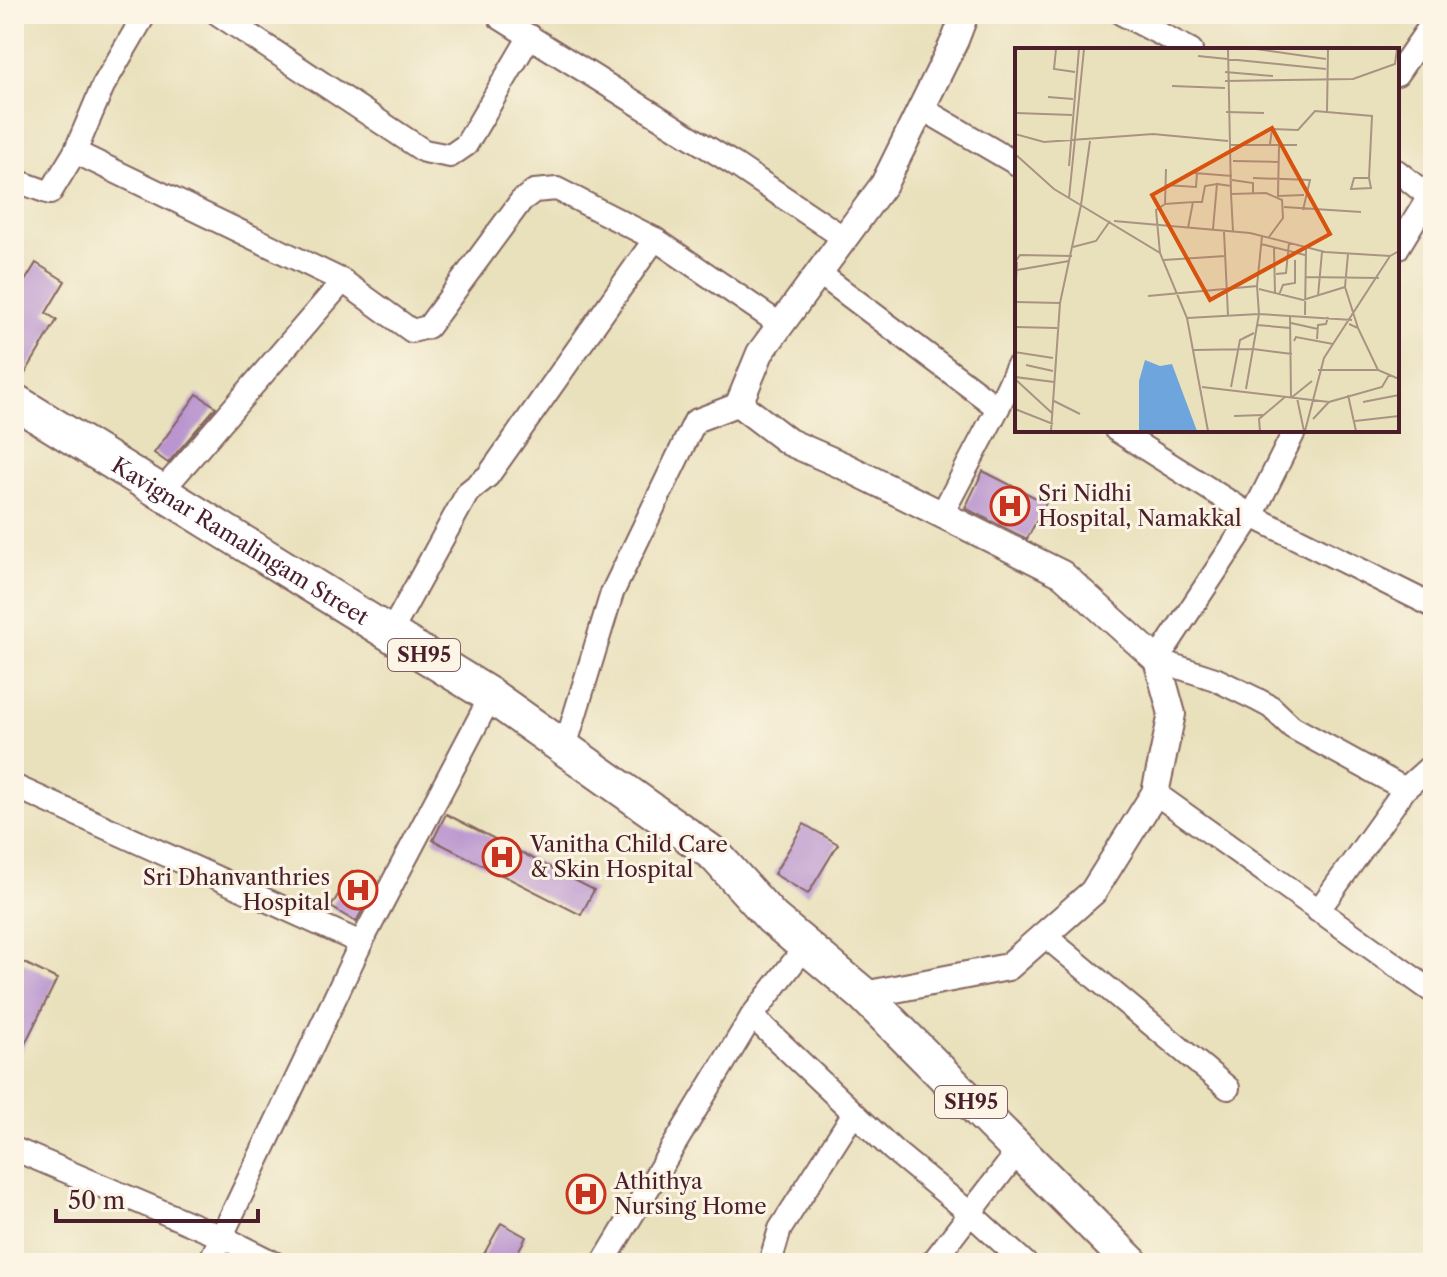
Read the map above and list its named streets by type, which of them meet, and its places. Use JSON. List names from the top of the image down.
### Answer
{
  "streets": {
    "main road": ["Kavignar Ramalingam Street", "SH95"]
  },
  "crossings": [
    ["Kavignar Ramalingam Street", "SH95"]
  ],
  "places": {
    "hospital": [
      "Sri Nidhi Hospital, Namakkal",
      "Vanitha Child Care & Skin Hospital",
      "Sri Dhanvanthries Hospital",
      "Athithya Nursing Home"
    ]
  },
  "scale_bar": "50 m"
}
